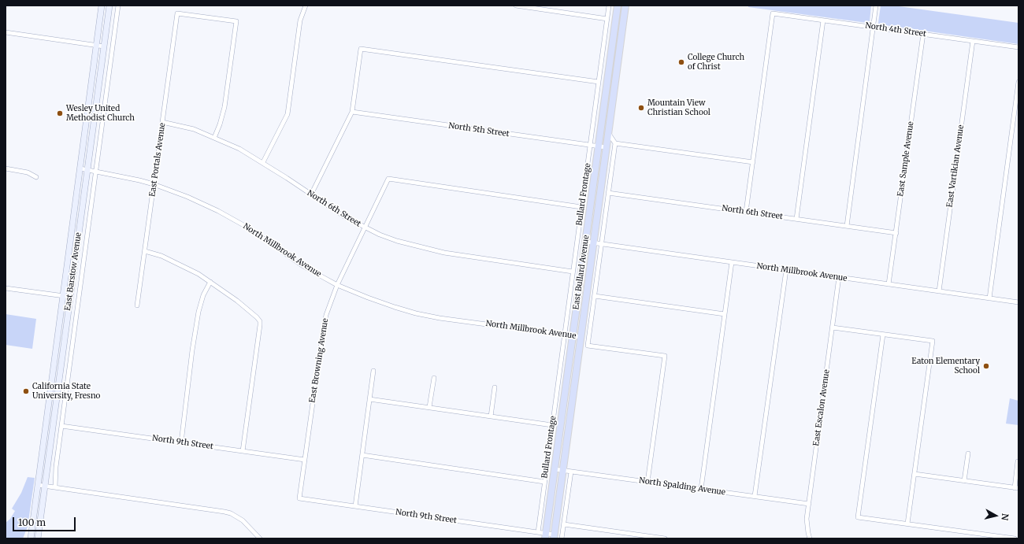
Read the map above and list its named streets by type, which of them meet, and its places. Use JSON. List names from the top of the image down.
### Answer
{
  "streets": {
    "main road": ["East Barstow Avenue", "East Bullard Avenue"],
    "street": [
      "North 4th Street",
      "North 5th Street",
      "East Sample Avenue",
      "East Portals Avenue",
      "East Vartikian Avenue",
      "Bullard Frontage",
      "North 6th Street",
      "North Millbrook Avenue",
      "East Browning Avenue",
      "East Escalon Avenue",
      "North 9th Street",
      "North Spalding Avenue"
    ]
  },
  "crossings": [
    ["North 4th Street", "East Sample Avenue"],
    ["North 4th Street", "East Vartikian Avenue"],
    ["North 5th Street", "Bullard Frontage"],
    ["North 5th Street", "East Bullard Avenue"],
    ["East Sample Avenue", "North 6th Street"],
    ["East Sample Avenue", "North Millbrook Avenue"],
    ["East Portals Avenue", "North 6th Street"],
    ["East Portals Avenue", "North Millbrook Avenue"],
    ["East Vartikian Avenue", "North Millbrook Avenue"],
    ["Bullard Frontage", "North 6th Street"],
    ["Bullard Frontage", "North Millbrook Avenue"],
    ["Bullard Frontage", "East Browning Avenue"],
    ["Bullard Frontage", "North 9th Street"],
    ["North 6th Street", "East Browning Avenue"],
    ["North Millbrook Avenue", "East Barstow Avenue"],
    ["North Millbrook Avenue", "East Bullard Avenue"],
    ["North Millbrook Avenue", "East Browning Avenue"],
    ["North Millbrook Avenue", "East Escalon Avenue"],
    ["East Bullard Avenue", "North 9th Street"],
    ["East Bullard Avenue", "North Spalding Avenue"],
    ["East Browning Avenue", "North 9th Street"],
    ["East Escalon Avenue", "North Spalding Avenue"]
  ],
  "places": [
    "College Church of Christ",
    "Mountain View Christian School",
    "Wesley United Methodist Church",
    "Eaton Elementary School",
    "California State University, Fresno"
  ],
  "scale_bar": "100 m",
  "north": "right"
}
